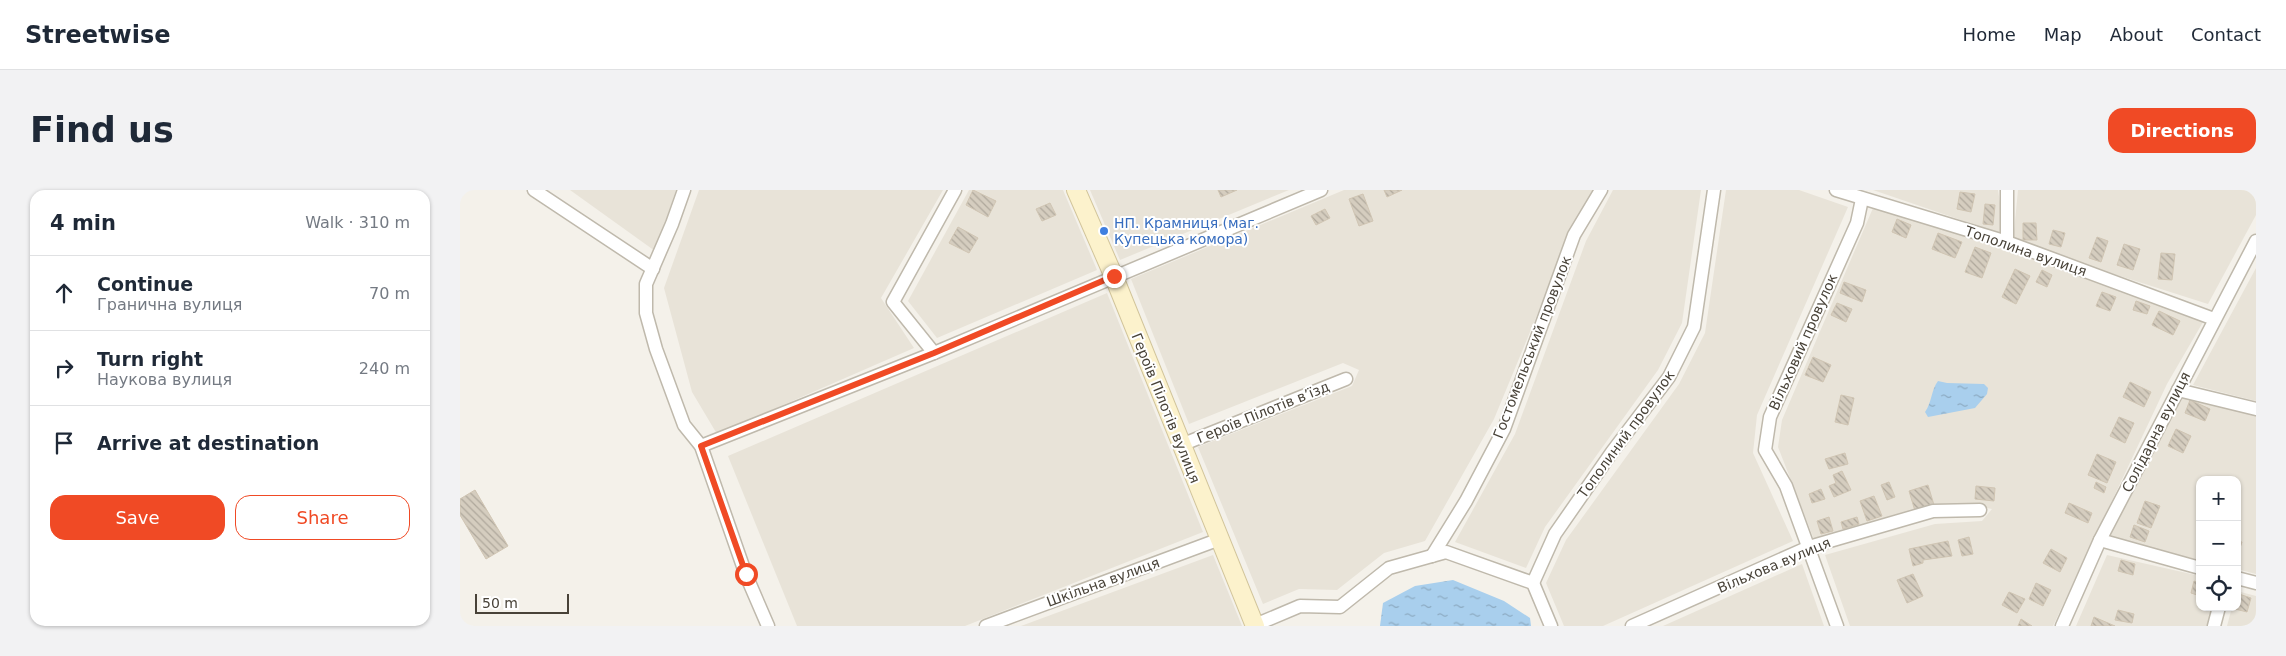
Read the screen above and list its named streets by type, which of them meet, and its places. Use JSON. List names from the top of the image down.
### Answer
{
  "streets": {
    "street": [
      "Тополина вулиця",
      "Вільховий провулок",
      "Гостомельський провулок",
      "Героїв Пілотів вулиця",
      "Героїв Пілотів в’їзд",
      "Солідарна вулиця",
      "Тополиний провулок",
      "Вільхова вулиця",
      "Шкільна вулиця"
    ]
  },
  "crossings": [
    ["Тополина вулиця", "Вільховий провулок"],
    ["Тополина вулиця", "Солідарна вулиця"],
    ["Вільховий провулок", "Вільхова вулиця"],
    ["Героїв Пілотів вулиця", "Героїв Пілотів в’їзд"],
    ["Героїв Пілотів вулиця", "Шкільна вулиця"]
  ],
  "places": ["НП. Крамниця (маг. Купецька комора)"],
  "scale_bar": "50 m",
  "page": {
    "header": "Streetwise",
    "nav": [
      "Home",
      "Map",
      "About",
      "Contact"
    ],
    "buttons": [
      "Directions",
      ["Save", "Share"]
    ],
    "title": "Find us",
    "heading": ["4 min", "Walk · 310 m"],
    "list": [
      ["Continue", "Гранична вулиця", "70 m"],
      ["Turn right", "Наукова вулиця", "240 m"],
      "Arrive at destination"
    ],
    "map_buttons": ["+", "−"],
    "scale": "50 m"
  }
}
